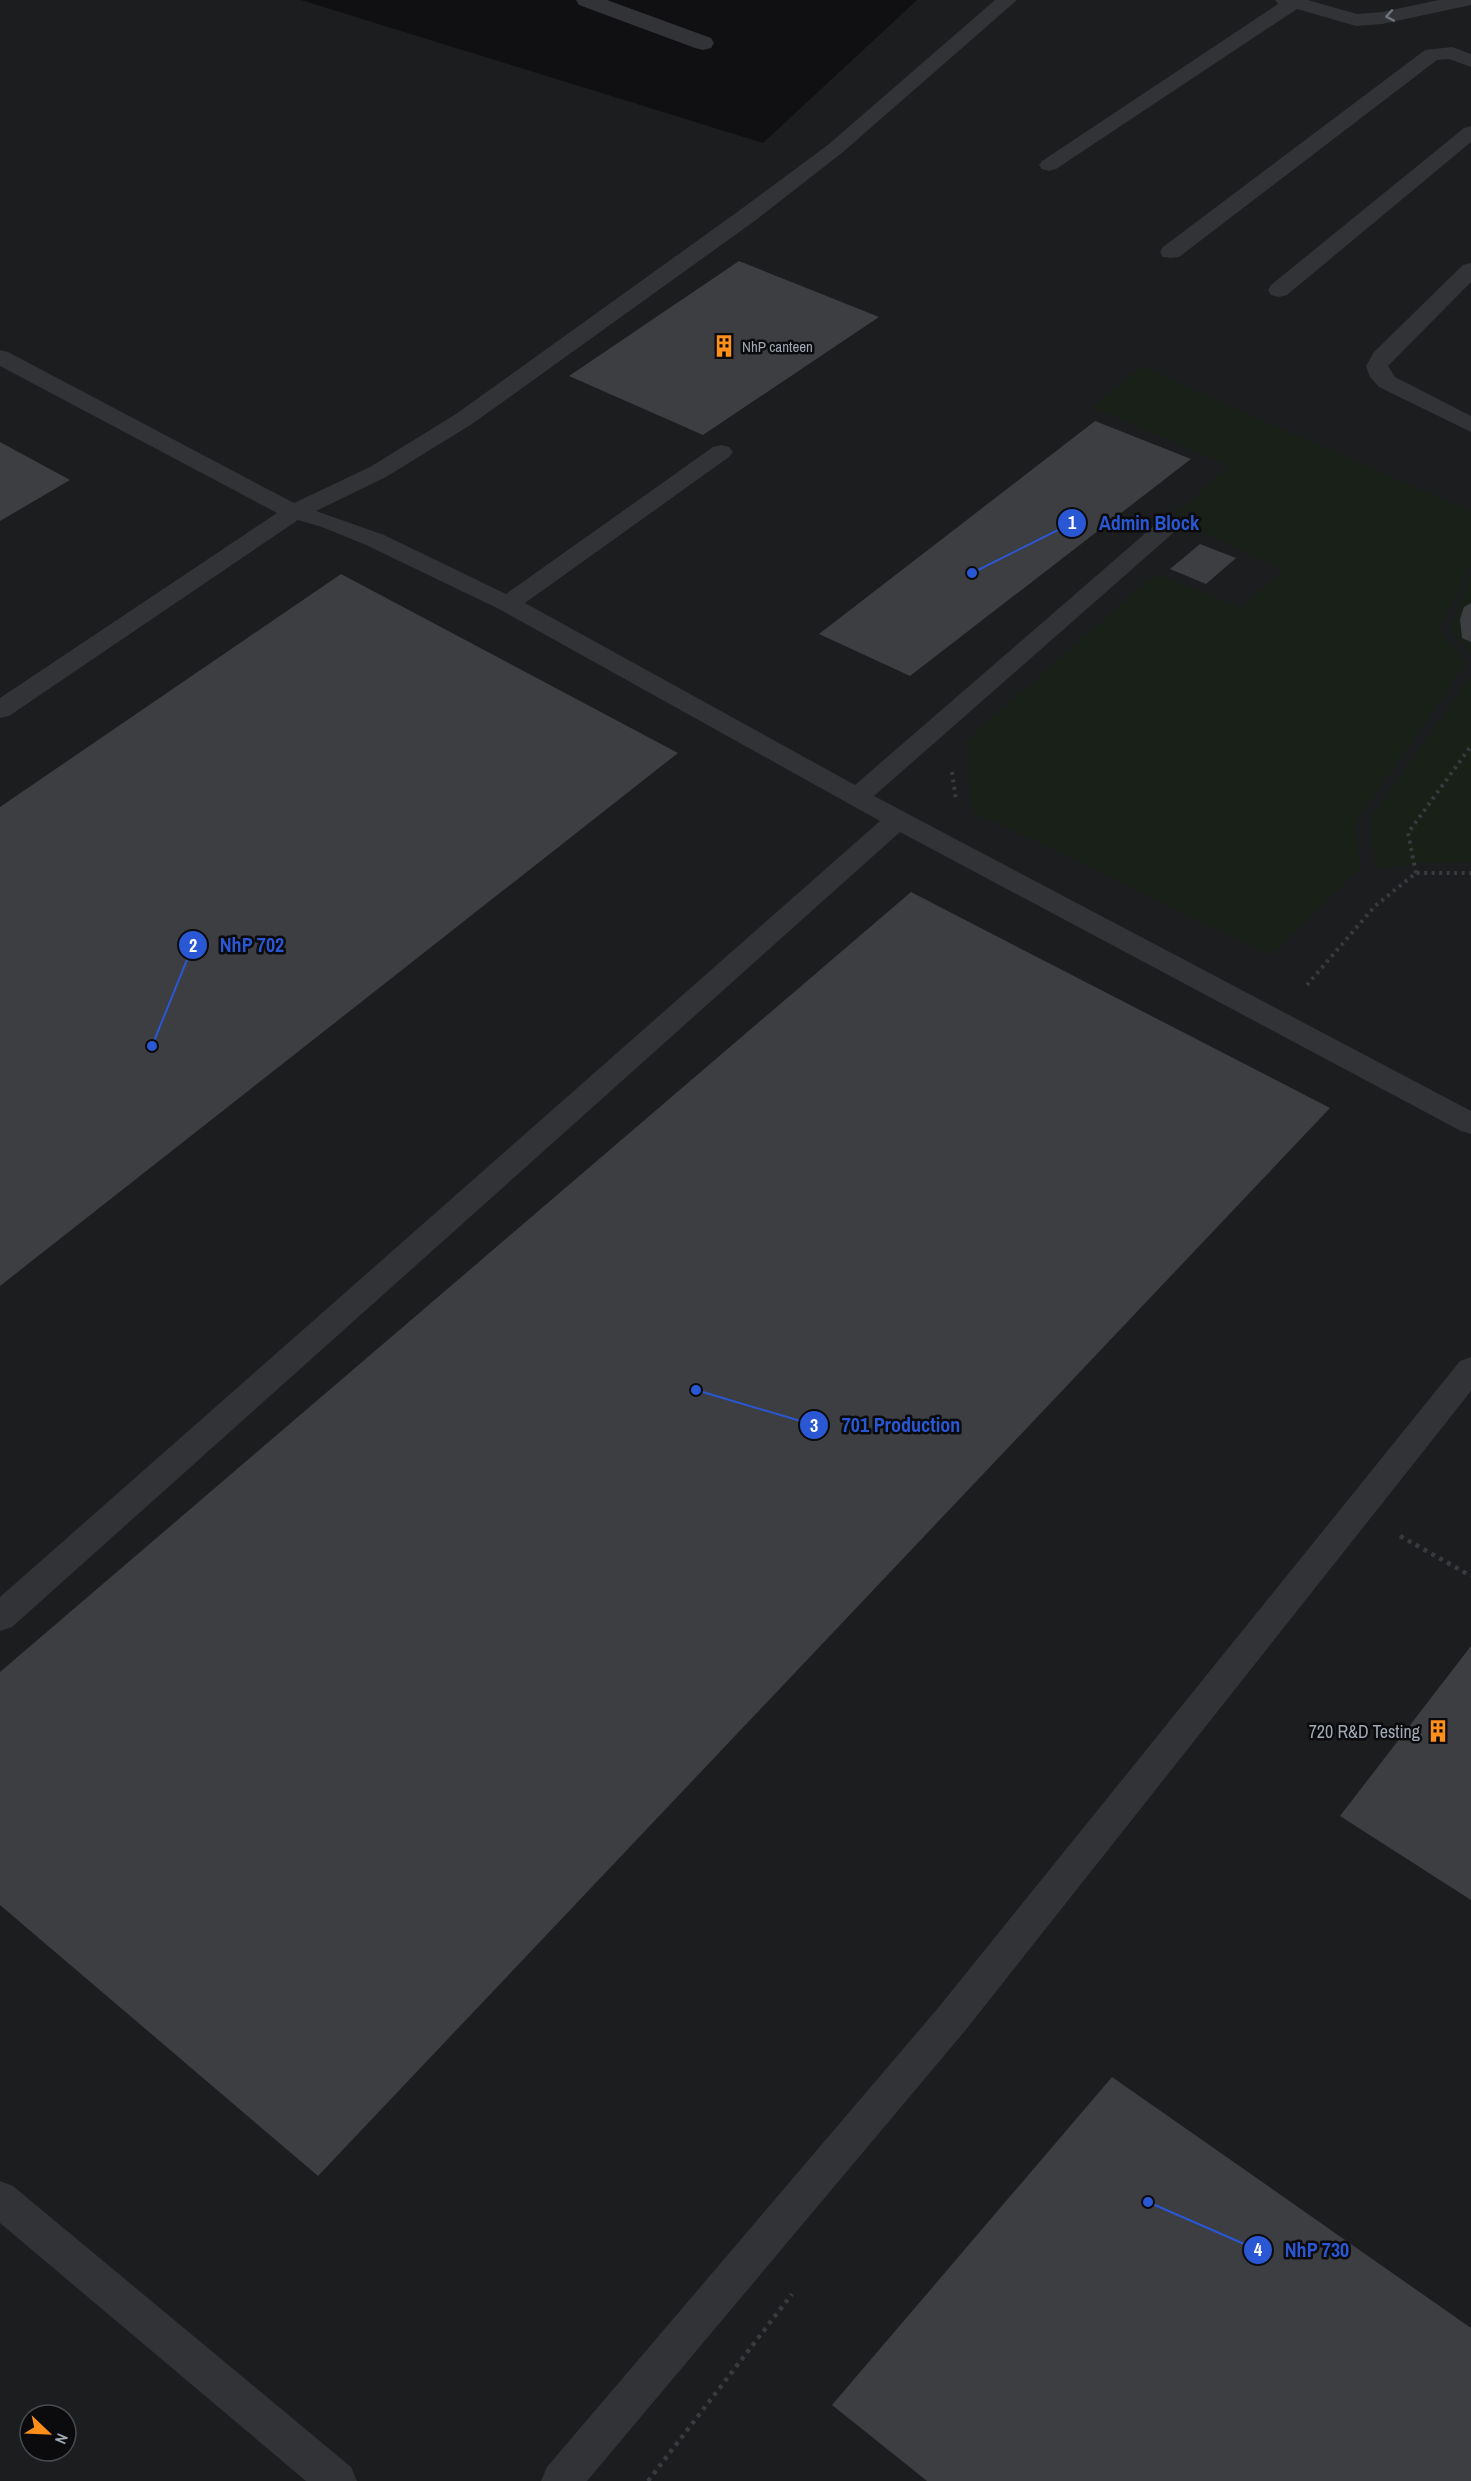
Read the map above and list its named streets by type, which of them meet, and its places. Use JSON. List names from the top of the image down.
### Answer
{
  "places": {
    "building": ["NhP canteen", "720 R&D Testing"],
    "other": [
      "Admin Block",
      "NhP 702",
      "701 Production",
      "NhP 730"
    ]
  },
  "north": "bottom right"
}
